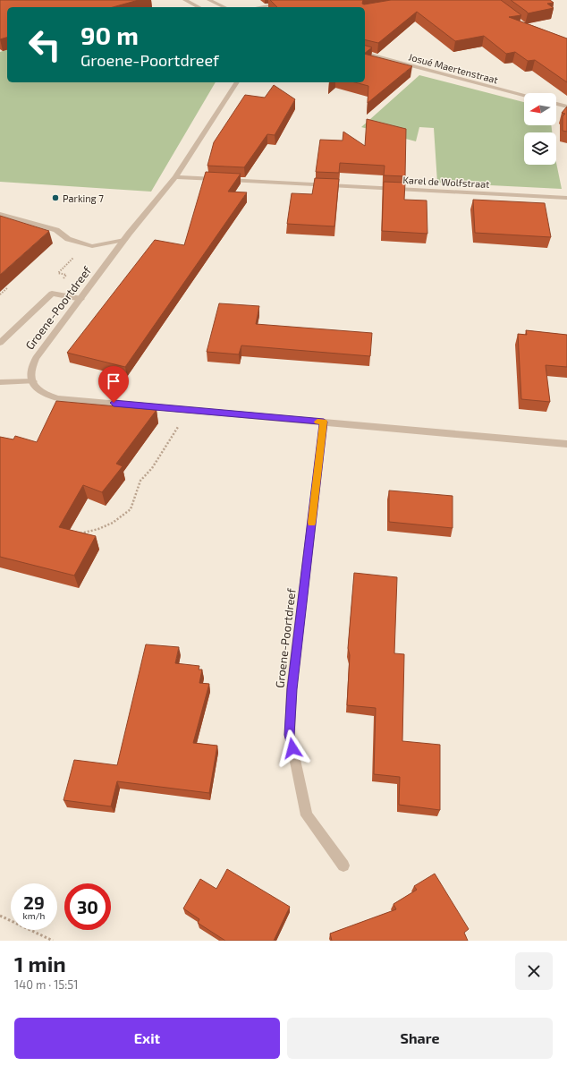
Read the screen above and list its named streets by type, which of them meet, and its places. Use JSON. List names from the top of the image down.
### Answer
{
  "streets": {
    "street": ["Josué Maertenstraat", "Karel de Wolfstraat", "Groene-Poortdreef"]
  },
  "crossings": [
    ["Karel de Wolfstraat", "Groene-Poortdreef"]
  ],
  "places": ["Parking 7"],
  "north": "left",
  "page": {
    "turn": ["90 m", "Groene-Poortdreef"],
    "speed": "29 km/h",
    "limit": "30",
    "heading": ["1 min", "140 m · 15:51"],
    "buttons": ["Exit", "Share"]
  }
}
